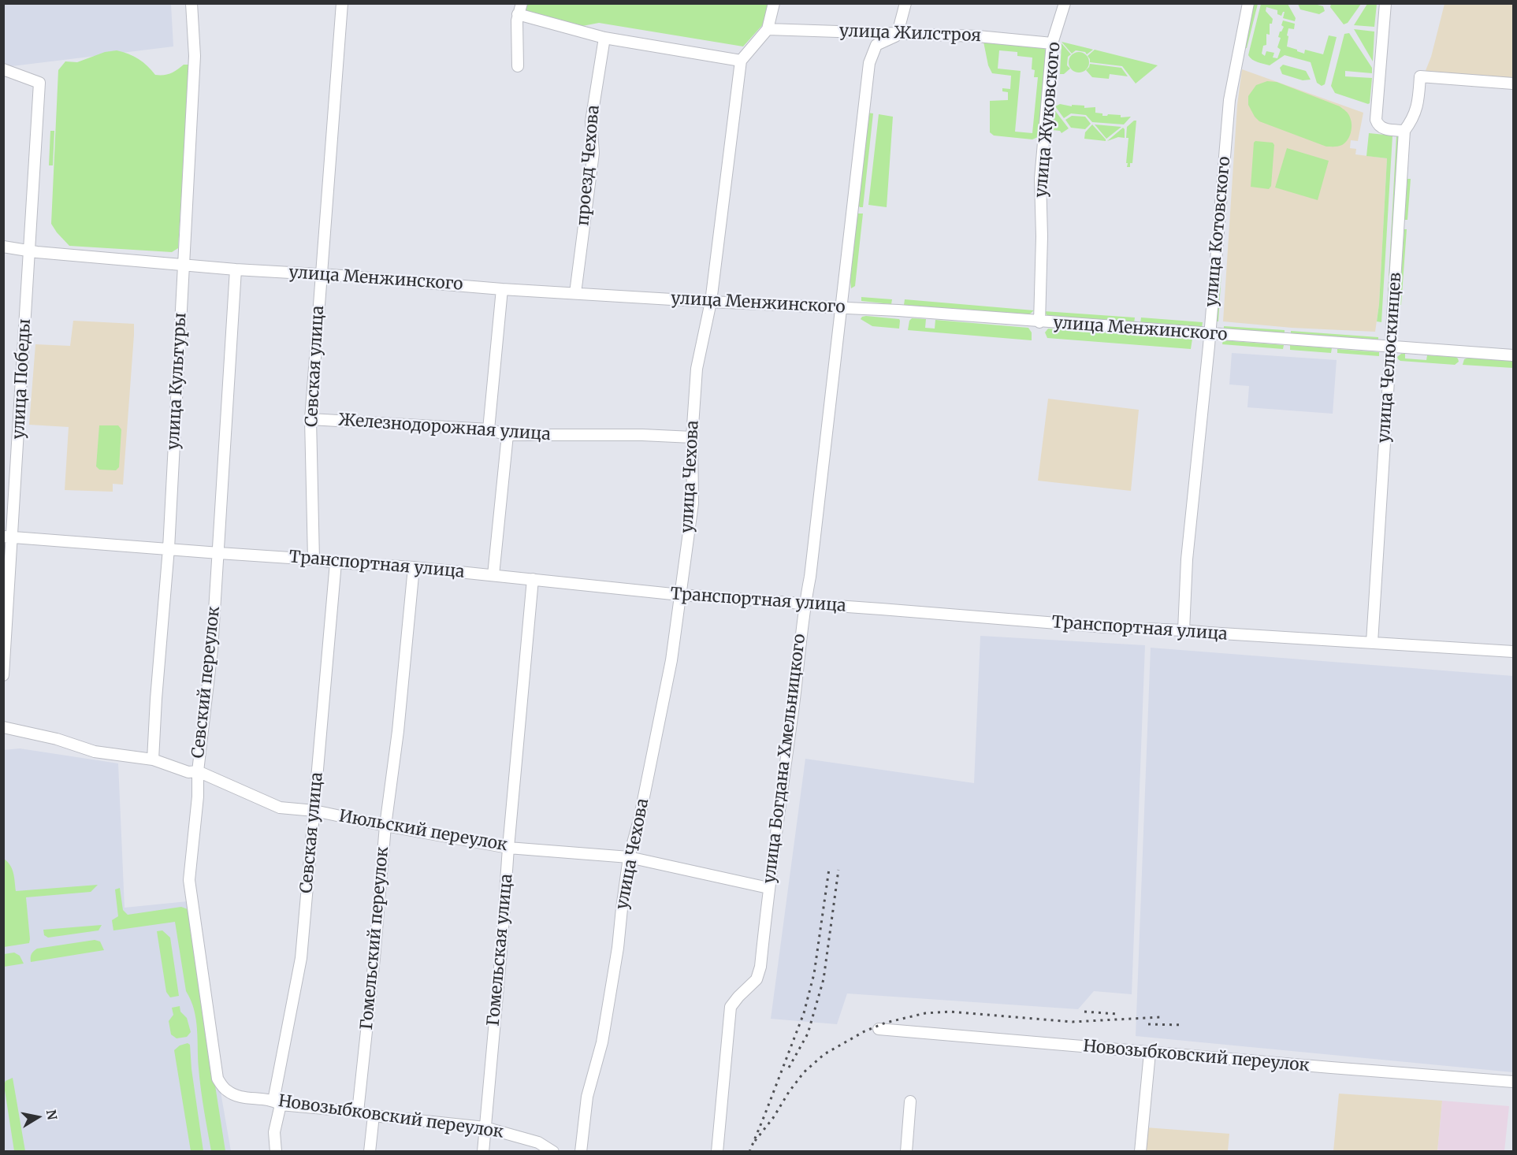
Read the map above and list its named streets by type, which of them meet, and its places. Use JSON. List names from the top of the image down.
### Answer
{
  "streets": {
    "street": [
      "улица Жилстроя",
      "улица Жуковского",
      "проезд Чехова",
      "улица Котовского",
      "улица Менжинского",
      "улица Челюскинцев",
      "Севская улица",
      "улица Победы",
      "улица Культуры",
      "Железнодорожная улица",
      "улица Чехова",
      "Транспортная улица",
      "Севский переулок",
      "улица Богдана Хмельницкого",
      "Июльский переулок",
      "Гомельский переулок",
      "Гомельская улица",
      "Новозыбковский переулок"
    ]
  },
  "crossings": [
    ["улица Жилстроя", "улица Жуковского"],
    ["улица Жилстроя", "улица Богдана Хмельницкого"],
    ["улица Жуковского", "улица Менжинского"],
    ["проезд Чехова", "улица Менжинского"],
    ["улица Котовского", "улица Менжинского"],
    ["улица Котовского", "Транспортная улица"],
    ["улица Менжинского", "улица Челюскинцев"],
    ["улица Менжинского", "Севская улица"],
    ["улица Менжинского", "улица Победы"],
    ["улица Менжинского", "улица Культуры"],
    ["улица Менжинского", "улица Чехова"],
    ["улица Менжинского", "Севский переулок"],
    ["улица Менжинского", "улица Богдана Хмельницкого"],
    ["улица Челюскинцев", "Транспортная улица"],
    ["Севская улица", "Железнодорожная улица"],
    ["Севская улица", "Транспортная улица"],
    ["Севская улица", "Июльский переулок"],
    ["Севская улица", "Новозыбковский переулок"],
    ["улица Победы", "Транспортная улица"],
    ["улица Культуры", "Транспортная улица"],
    ["улица Культуры", "Июльский переулок"],
    ["Железнодорожная улица", "улица Чехова"],
    ["улица Чехова", "Транспортная улица"],
    ["улица Чехова", "Июльский переулок"],
    ["Транспортная улица", "Севский переулок"],
    ["Транспортная улица", "улица Богдана Хмельницкого"],
    ["Транспортная улица", "Гомельский переулок"],
    ["Транспортная улица", "Гомельская улица"],
    ["Севский переулок", "Июльский переулок"],
    ["Севский переулок", "Новозыбковский переулок"],
    ["улица Богдана Хмельницкого", "Июльский переулок"],
    ["Июльский переулок", "Гомельский переулок"],
    ["Июльский переулок", "Гомельская улица"],
    ["Гомельский переулок", "Новозыбковский переулок"],
    ["Гомельская улица", "Новозыбковский переулок"]
  ],
  "north": "right"
}
